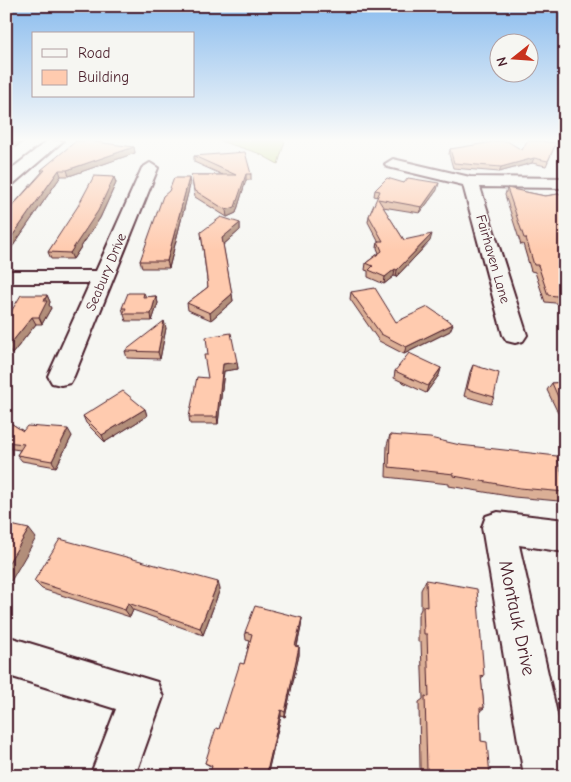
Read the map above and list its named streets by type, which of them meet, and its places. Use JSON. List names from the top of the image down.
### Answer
{
  "streets": {
    "street": ["Fairhaven Lane", "Seabury Drive", "Montauk Drive"]
  },
  "legend": ["Road", "Building"],
  "north": "left"
}
